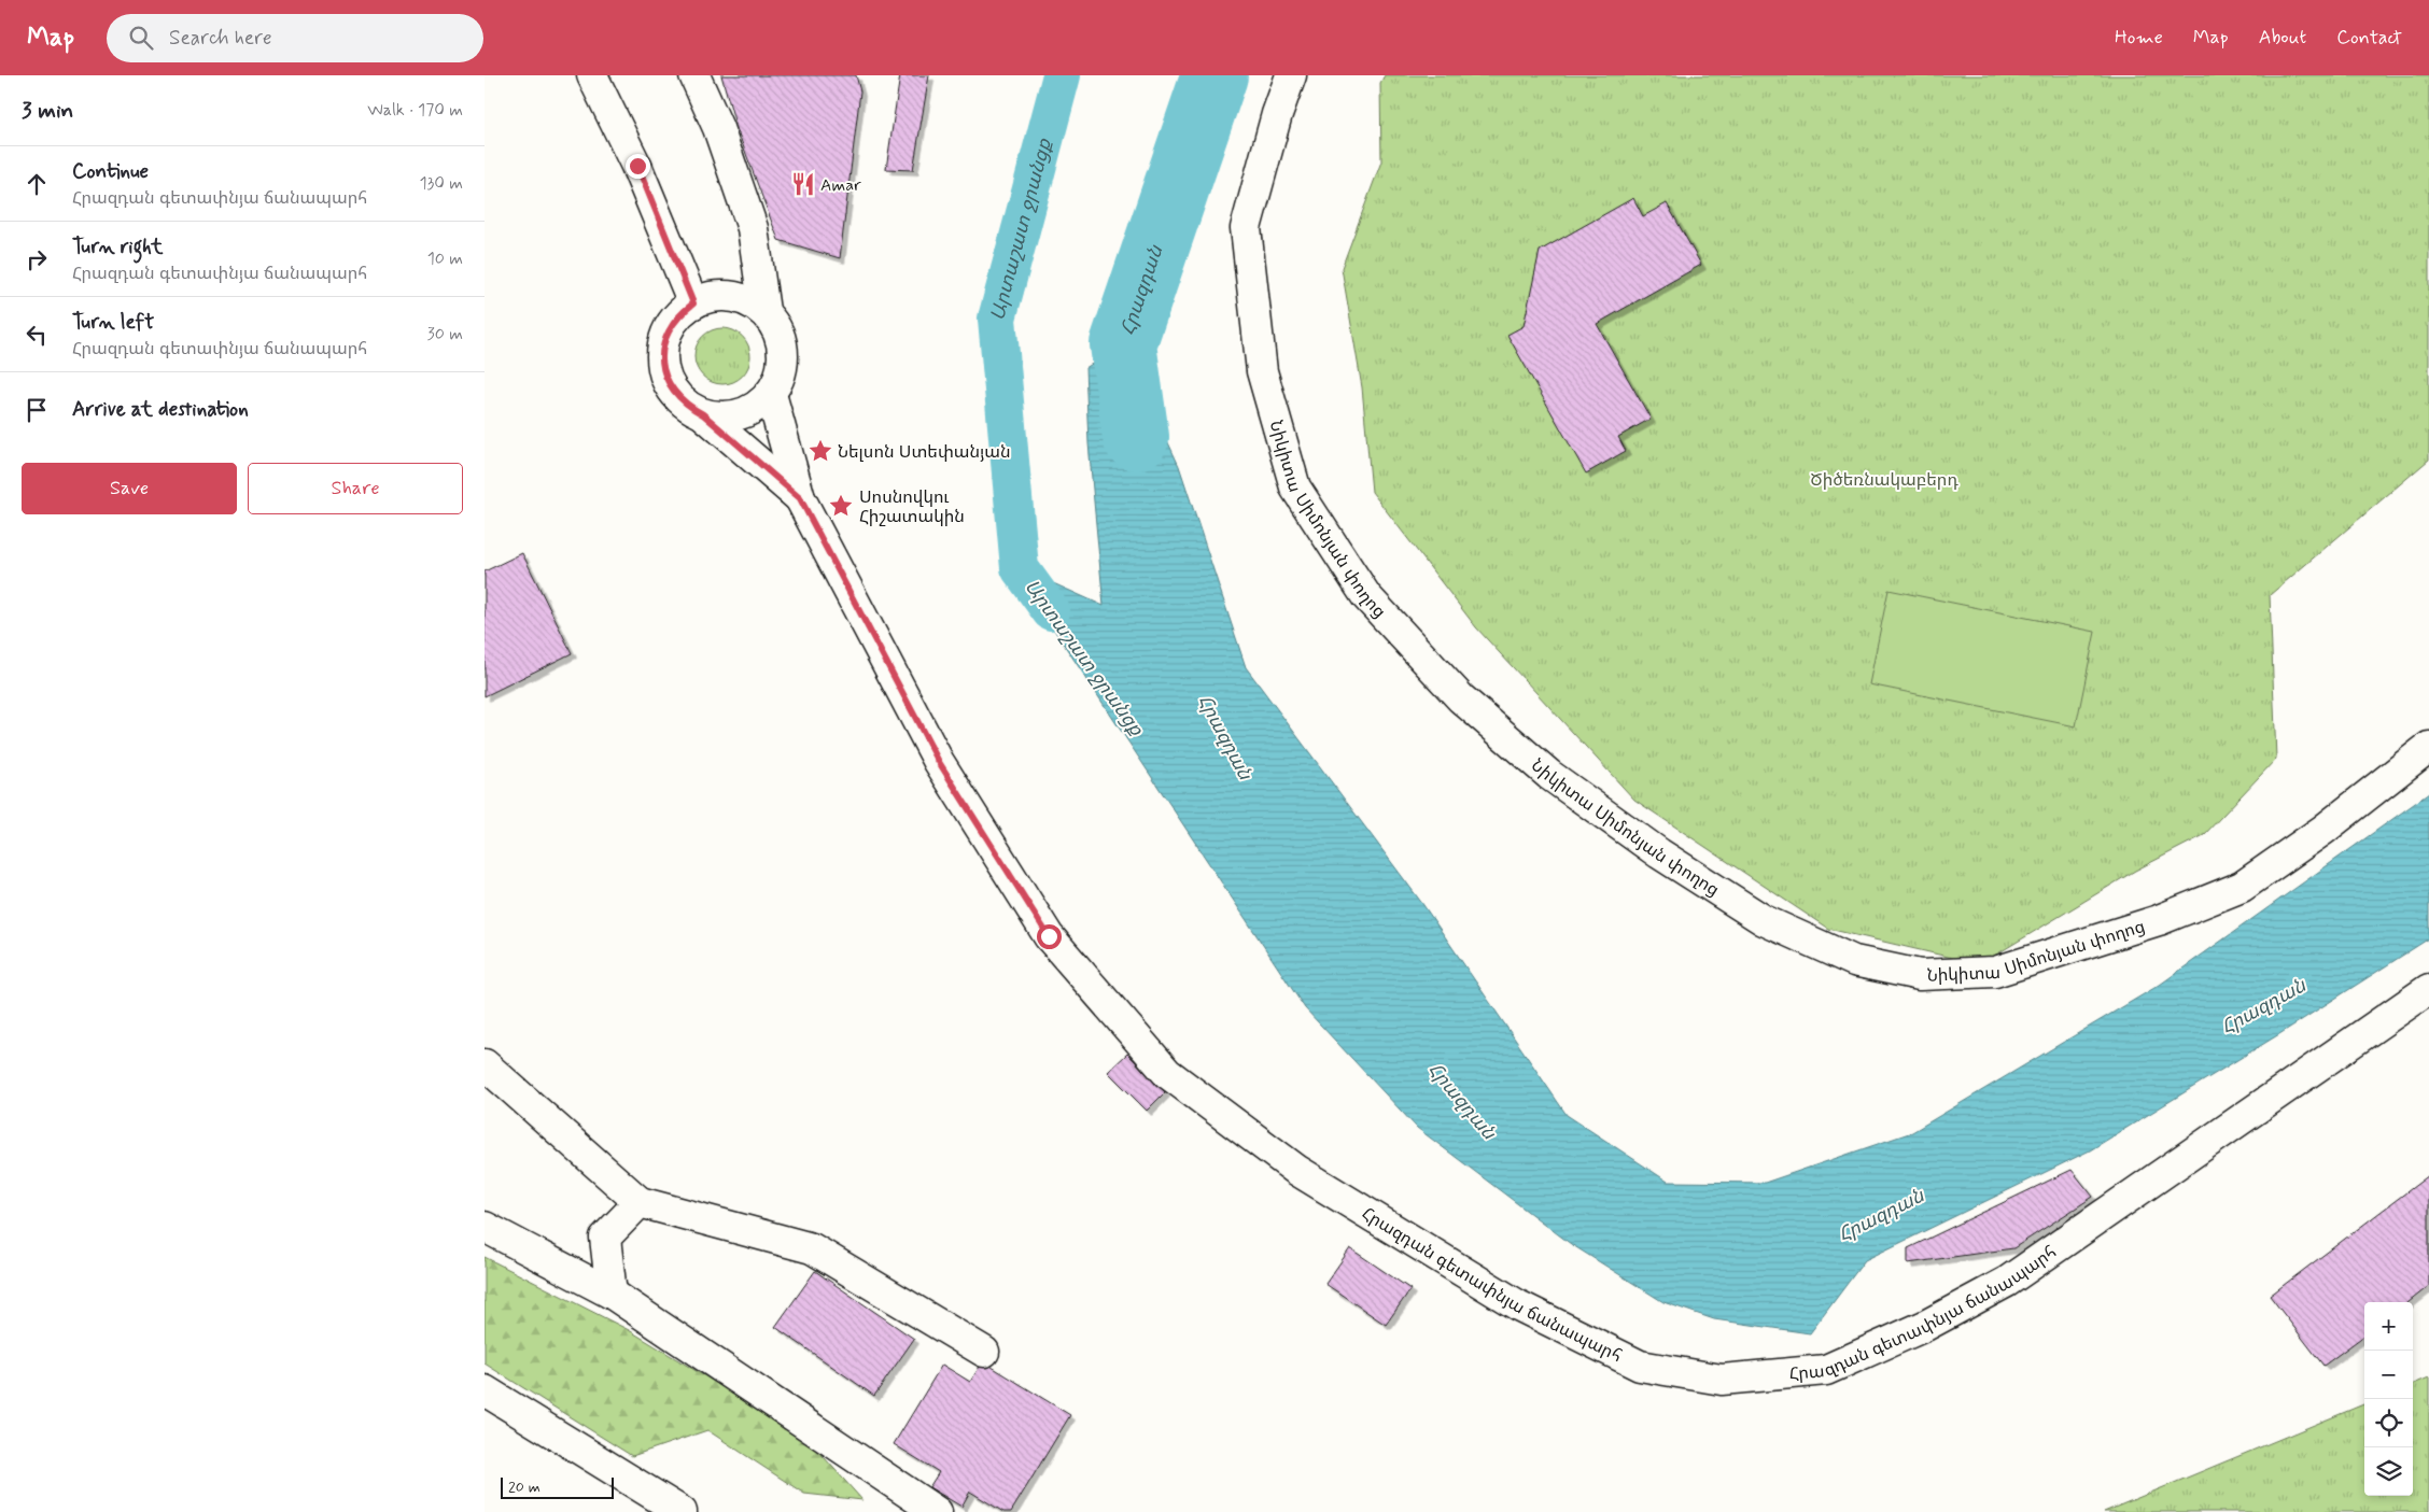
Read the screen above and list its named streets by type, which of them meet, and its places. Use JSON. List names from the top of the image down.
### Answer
{
  "streets": {
    "street": ["Նիկիտա Սիմոնյան փողոց", "Հրազդան գետափնյա ճանապարհ"]
  },
  "water": ["Արտաշատ ջրանցք", "Հրազդան"],
  "parks": ["Ծիծեռնակաբերդ"],
  "places": {
    "restaurant": ["Amar"],
    "place": ["Նելսոն Ստեփանյան", "Սոսնովկու Հիշատակին"]
  },
  "scale_bar": "20 m",
  "page": {
    "header": "Map",
    "search": "Search here",
    "nav": [
      "Home",
      "Map",
      "About",
      "Contact"
    ],
    "heading": ["3 min", "Walk · 170 m"],
    "list": [
      ["Continue", "Հրազդան գետափնյա ճանապարհ", "130 m"],
      ["Turn right", "Հրազդան գետափնյա ճանապարհ", "10 m"],
      ["Turn left", "Հրազդան գետափնյա ճանապարհ", "30 m"],
      "Arrive at destination"
    ],
    "buttons": ["Save", "Share"],
    "map_buttons": ["+", "−"],
    "scale": "20 m"
  }
}
